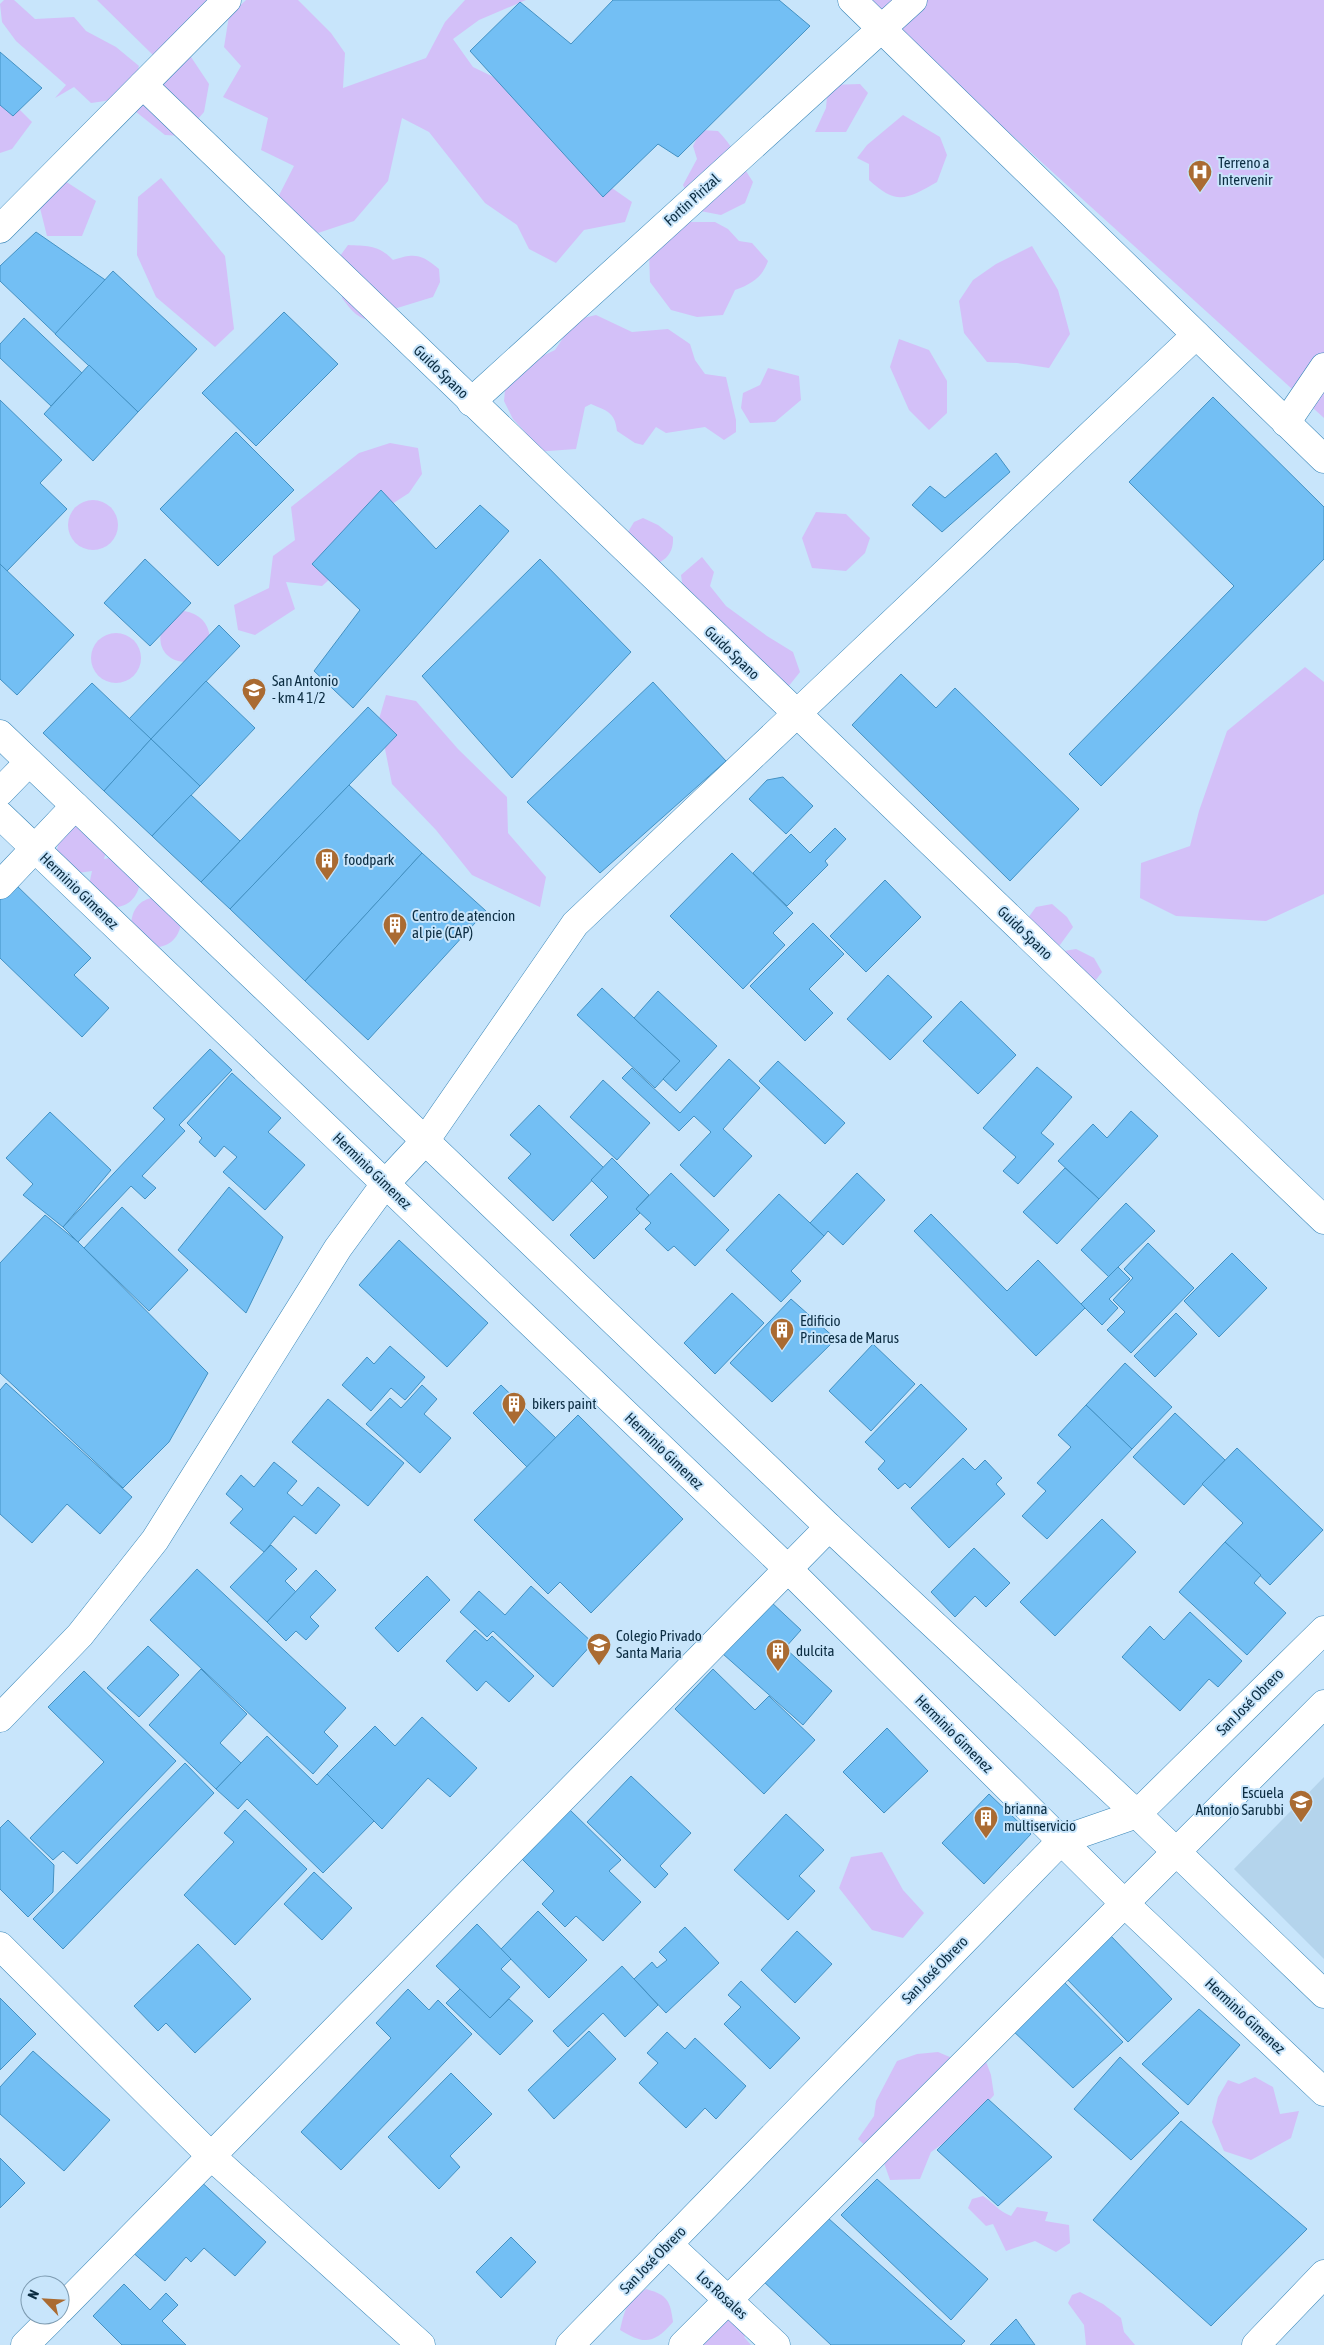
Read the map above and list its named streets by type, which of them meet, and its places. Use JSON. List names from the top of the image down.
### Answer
{
  "streets": {
    "street": [
      "Fortin Pirizal",
      "Guido Spano",
      "Herminio Gimenez",
      "San José Obrero",
      "Los Rosales"
    ]
  },
  "crossings": [
    ["Fortin Pirizal", "Guido Spano"],
    ["Herminio Gimenez", "San José Obrero"],
    ["San José Obrero", "Los Rosales"]
  ],
  "places": {
    "hospital": ["Terreno a Intervenir"],
    "school or university": ["San Antonio - km 4 1/2", "Colegio Privado Santa Maria", "Escuela Antonio Sarubbi"],
    "building": [
      "foodpark",
      "Centro de atencion al pie (CAP)",
      "Edificio Princesa de Marus",
      "bikers paint",
      "dulcita",
      "brianna multiservicio"
    ]
  },
  "north": "top left"
}
